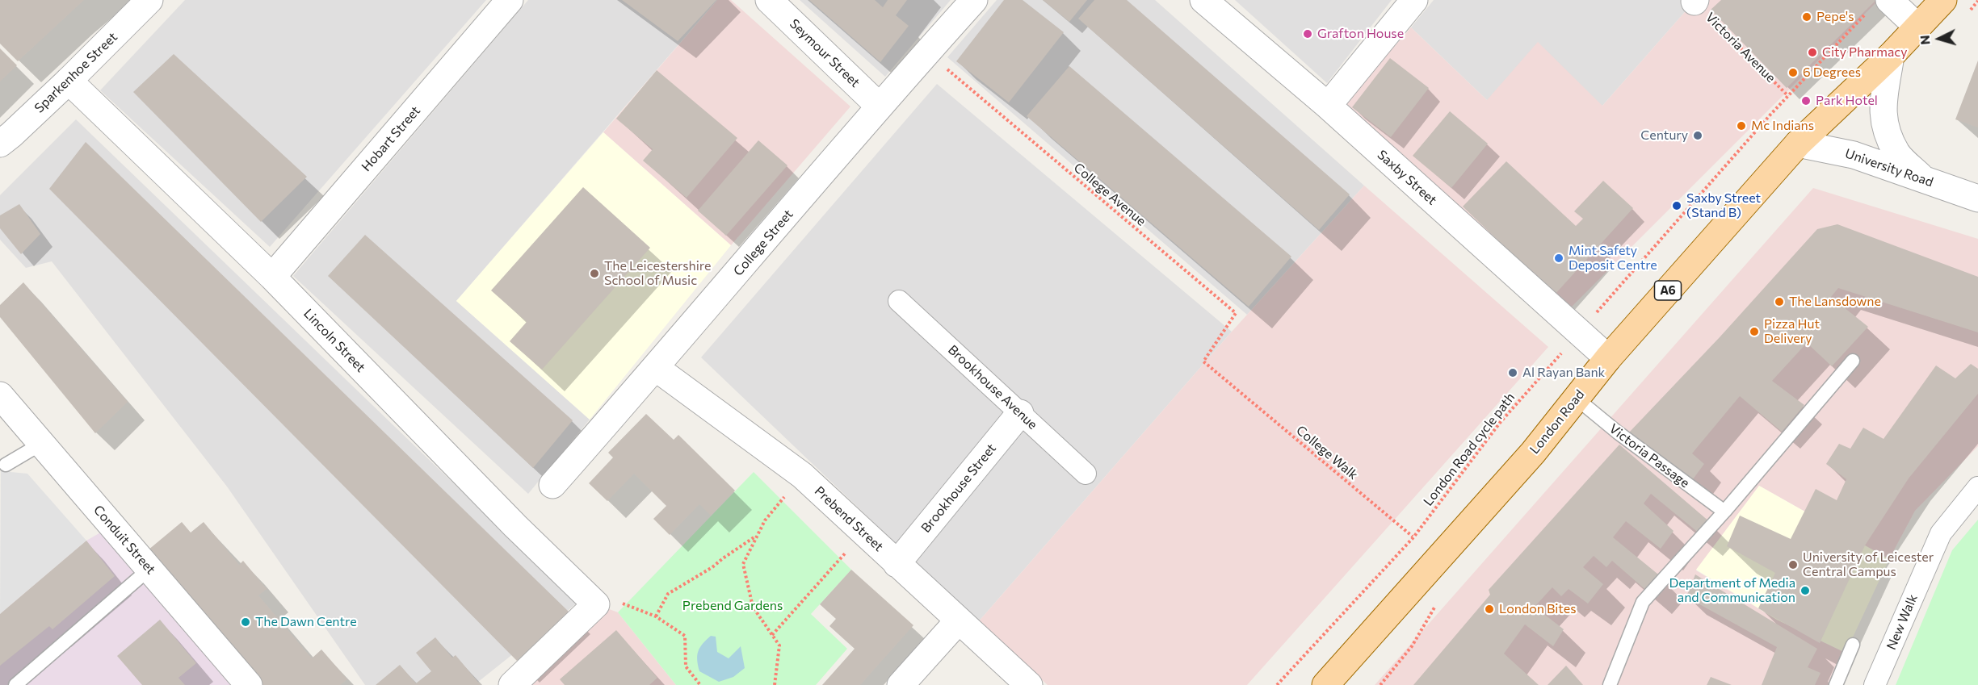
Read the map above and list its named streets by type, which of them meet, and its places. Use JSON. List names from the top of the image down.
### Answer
{
  "streets": {
    "main road": ["A6", "London Road"],
    "street": [
      "Seymour Street",
      "Sparkenhoe Street",
      "Hobart Street",
      "University Road",
      "Saxby Street",
      "College Street",
      "Lincoln Street",
      "Brookhouse Avenue",
      "Brookhouse Street",
      "Prebend Street",
      "Conduit Street",
      "New Walk"
    ],
    "lane": ["Victoria Passage"],
    "path": [
      "Victoria Avenue",
      "College Avenue",
      "London Road cycle path",
      "College Walk"
    ]
  },
  "crossings": [
    ["Victoria Avenue", "London Road cycle path"],
    ["Seymour Street", "College Street"],
    ["Sparkenhoe Street", "Lincoln Street"],
    ["Hobart Street", "Lincoln Street"],
    ["University Road", "London Road"],
    ["Saxby Street", "London Road"],
    ["Saxby Street", "London Road cycle path"],
    ["College Avenue", "College Street"],
    ["College Avenue", "College Walk"],
    ["College Street", "Prebend Street"],
    ["Brookhouse Avenue", "Brookhouse Street"],
    ["London Road", "College Walk"],
    ["London Road", "Victoria Passage"],
    ["London Road cycle path", "College Walk"],
    ["Brookhouse Street", "Prebend Street"]
  ],
  "parks": ["Prebend Gardens"],
  "places": [
    "Pepe's",
    "Grafton House",
    "City Pharmacy",
    "6 Degrees",
    "Park Hotel",
    "Mc Indians",
    "Century",
    "Saxby Street (Stand B)",
    "Mint Safety Deposit Centre",
    "The Leicestershire School of Music",
    "The Lansdowne",
    "Pizza Hut Delivery",
    "Al Rayan Bank",
    "University of Leicester Central Campus",
    "Department of Media and Communication",
    "London Bites",
    "The Dawn Centre"
  ],
  "north": "left"
}
